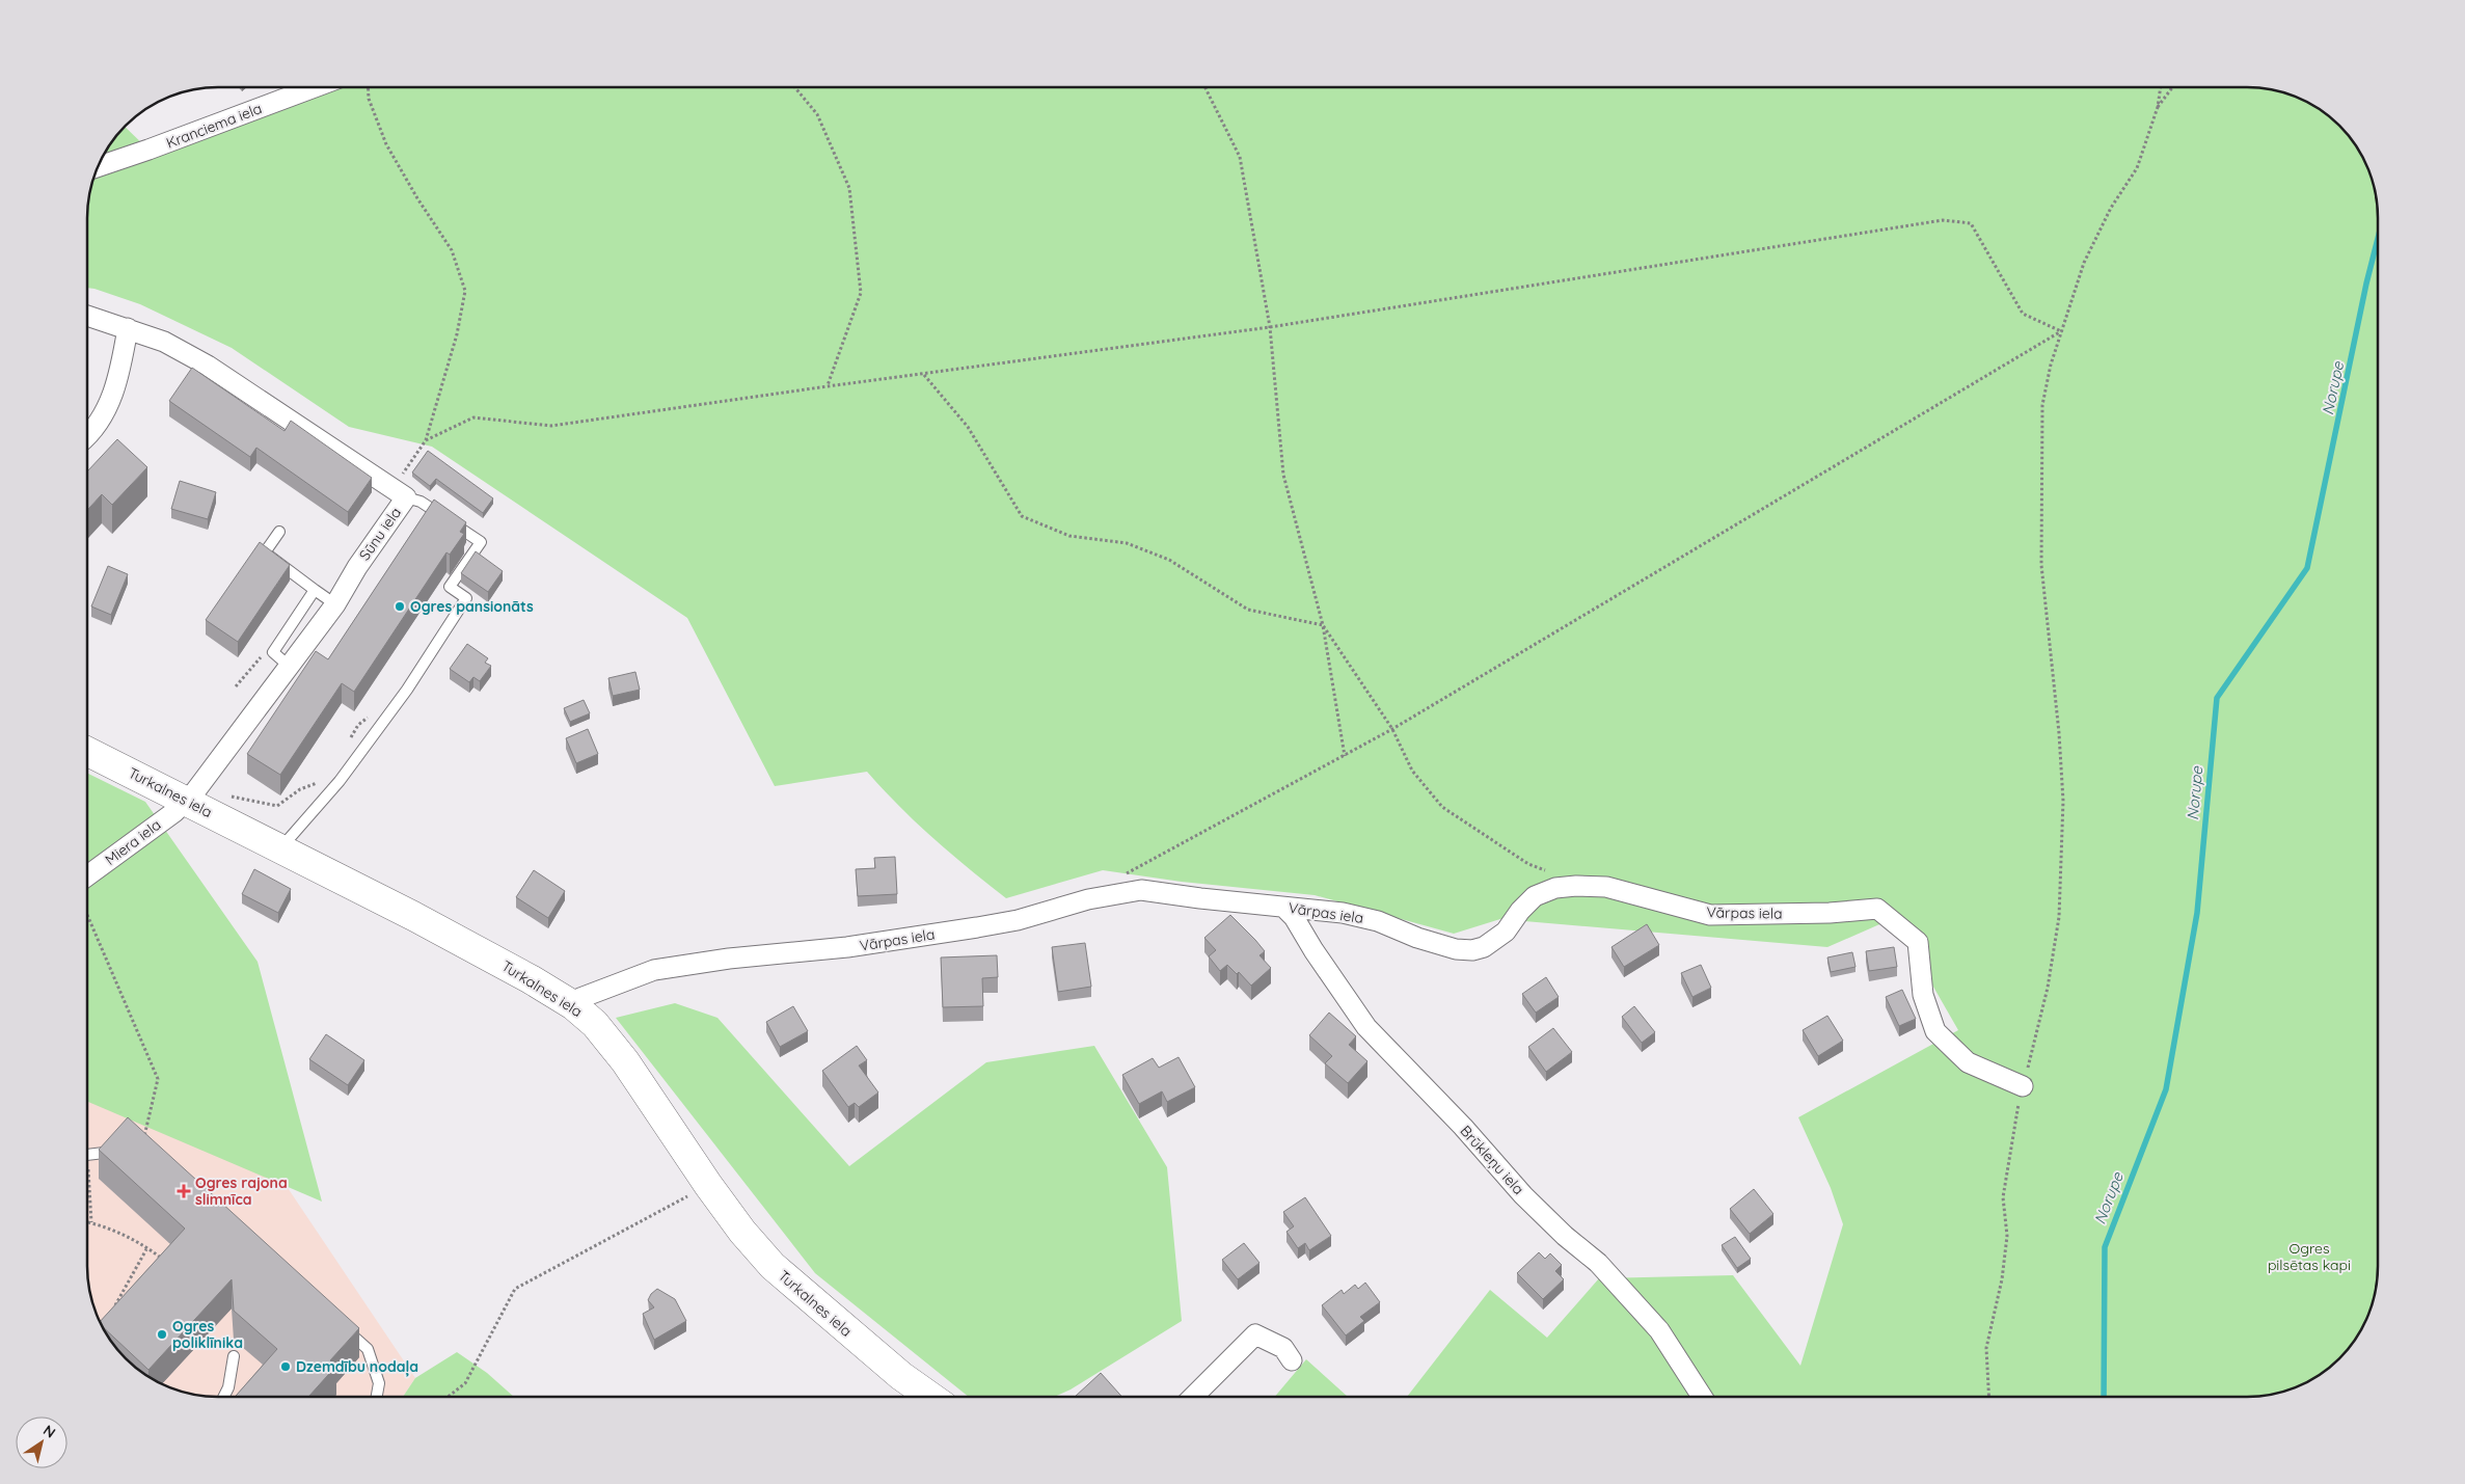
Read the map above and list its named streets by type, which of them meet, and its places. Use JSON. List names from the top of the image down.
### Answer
{
  "streets": {
    "main road": ["Turkalnes iela"],
    "street": [
      "Kranciema iela",
      "Sūnu iela",
      "Miera iela",
      "Vārpas iela",
      "Brūkleņu iela"
    ]
  },
  "crossings": [
    ["Sūnu iela", "Turkalnes iela"],
    ["Sūnu iela", "Miera iela"],
    ["Turkalnes iela", "Miera iela"],
    ["Turkalnes iela", "Vārpas iela"],
    ["Vārpas iela", "Brūkleņu iela"]
  ],
  "water": ["Norupe"],
  "parks": ["Ogres pilsētas kapi"],
  "places": {
    "other": ["Ogres pansionāts", "Ogres poliklīnika", "Dzemdību nodaļa"],
    "health": ["Ogres rajona slimnīca"]
  },
  "north": "top right"
}
